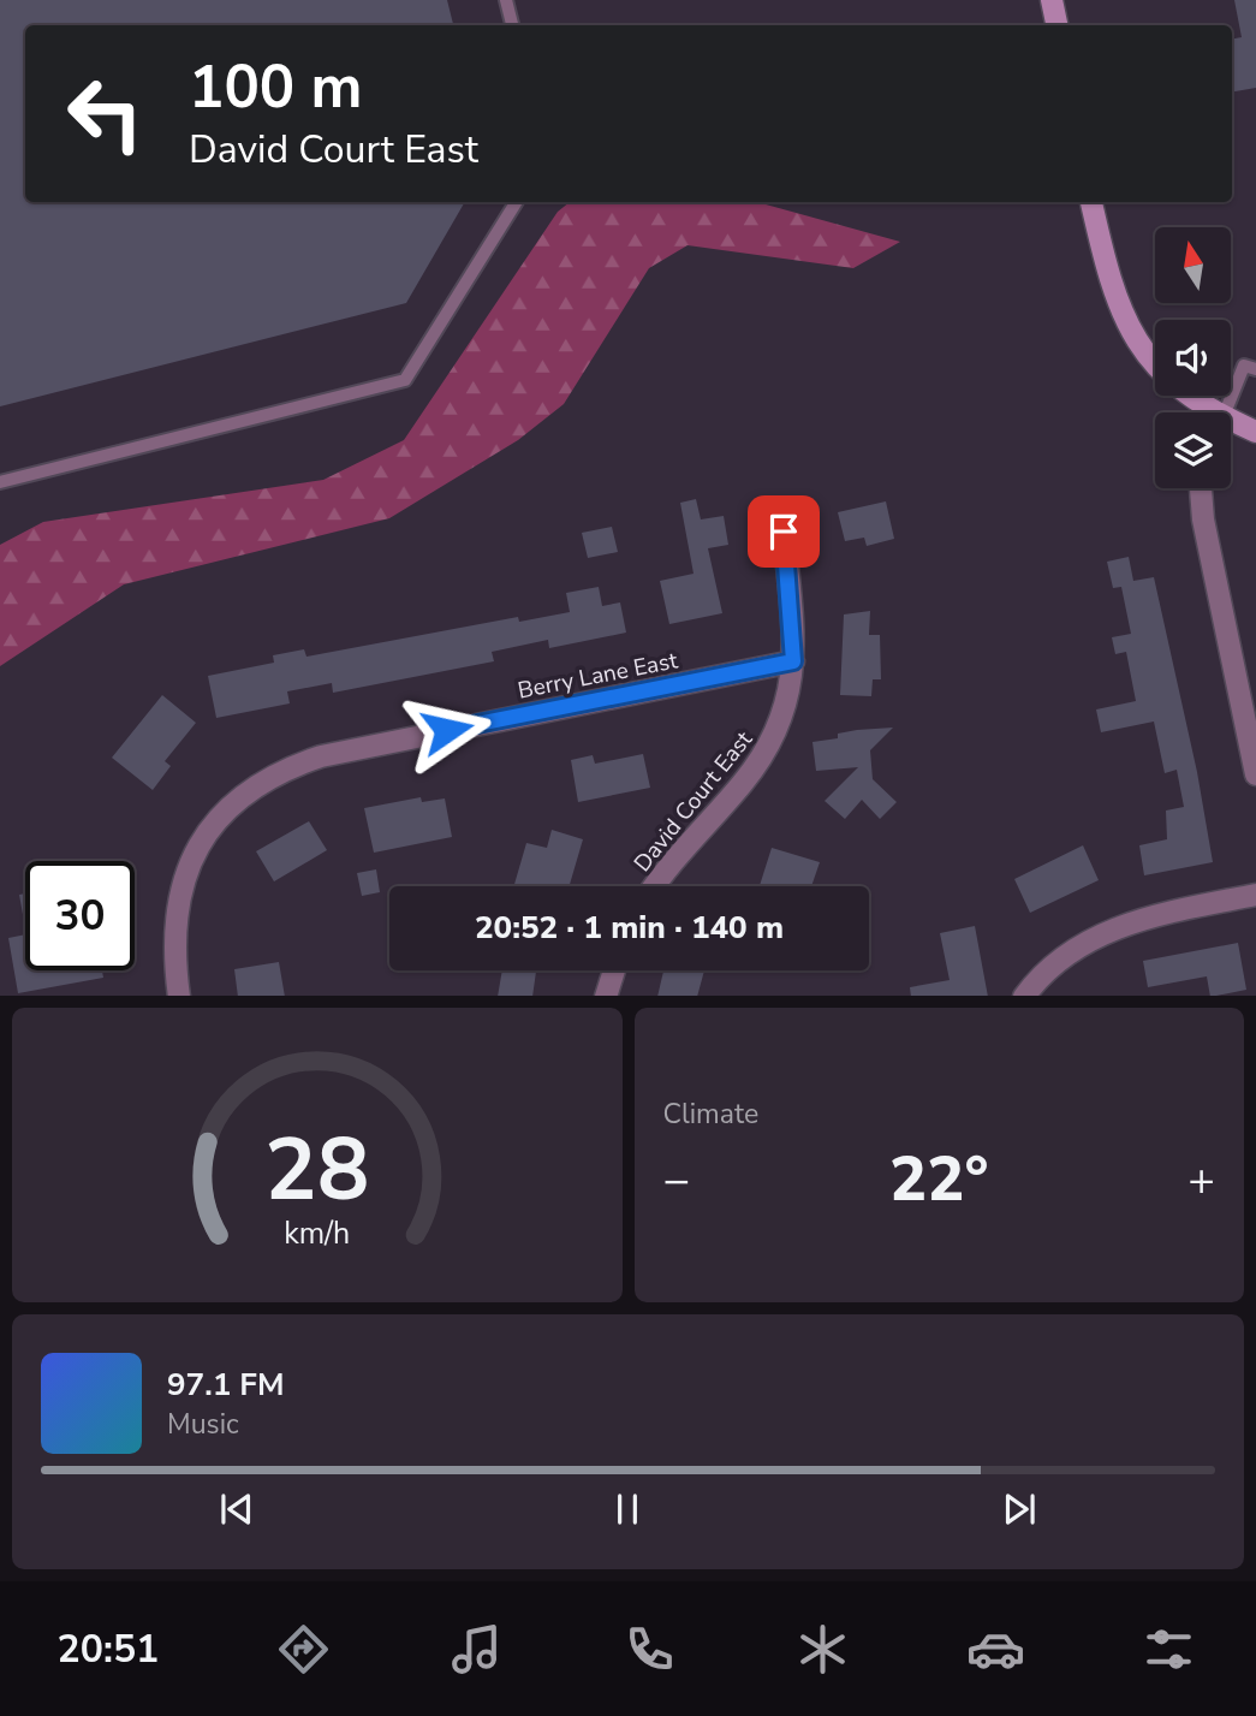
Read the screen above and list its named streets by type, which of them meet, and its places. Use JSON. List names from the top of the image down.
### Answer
{
  "streets": {
    "street": ["Berry Lane East", "David Court East"]
  },
  "crossings": [
    ["Berry Lane East", "David Court East"]
  ],
  "north": "top",
  "page": {
    "turn": ["100 m", "David Court East"],
    "limit": "30",
    "trip": "20:52 · 1 min · 140 m",
    "tile": "Climate",
    "heat": ["−", "22°", "+"],
    "song": ["97.1 FM", "Music"],
    "tabs": "20:51",
    "gauge": ["28", "km/h"]
  }
}
